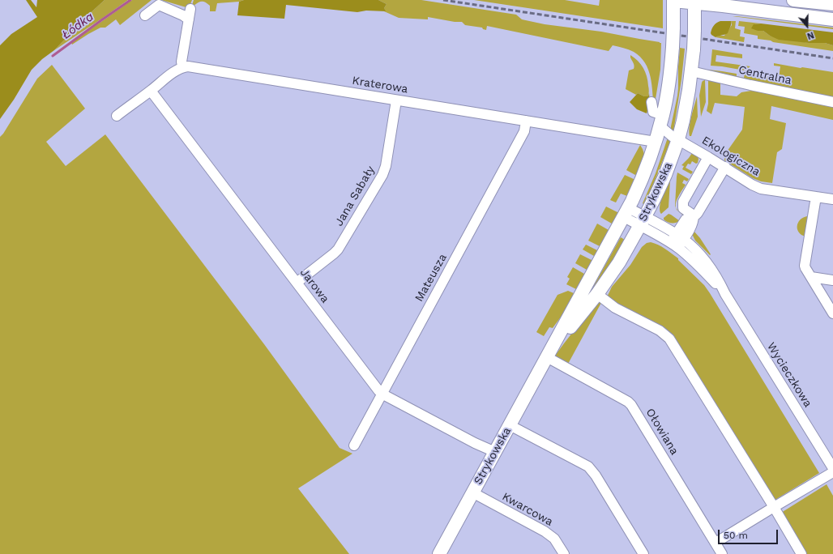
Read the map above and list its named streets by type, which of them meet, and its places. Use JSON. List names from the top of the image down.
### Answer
{
  "streets": {
    "main road": ["Strykowska"],
    "street": [
      "Centralna",
      "Kraterowa",
      "Ekologiczna",
      "Jana Sabały",
      "Mateusza",
      "Jarowa",
      "Wycieczkowa",
      "Ołowiana",
      "Kwarcowa"
    ]
  },
  "crossings": [
    ["Centralna", "Strykowska"],
    ["Kraterowa", "Strykowska"],
    ["Kraterowa", "Jana Sabały"],
    ["Kraterowa", "Mateusza"],
    ["Ekologiczna", "Strykowska"],
    ["Strykowska", "Jarowa"],
    ["Strykowska", "Wycieczkowa"],
    ["Strykowska", "Ołowiana"],
    ["Strykowska", "Kwarcowa"],
    ["Jana Sabały", "Jarowa"],
    ["Mateusza", "Jarowa"]
  ],
  "water": ["Łódka"],
  "scale_bar": "50 m",
  "north": "bottom"
}
